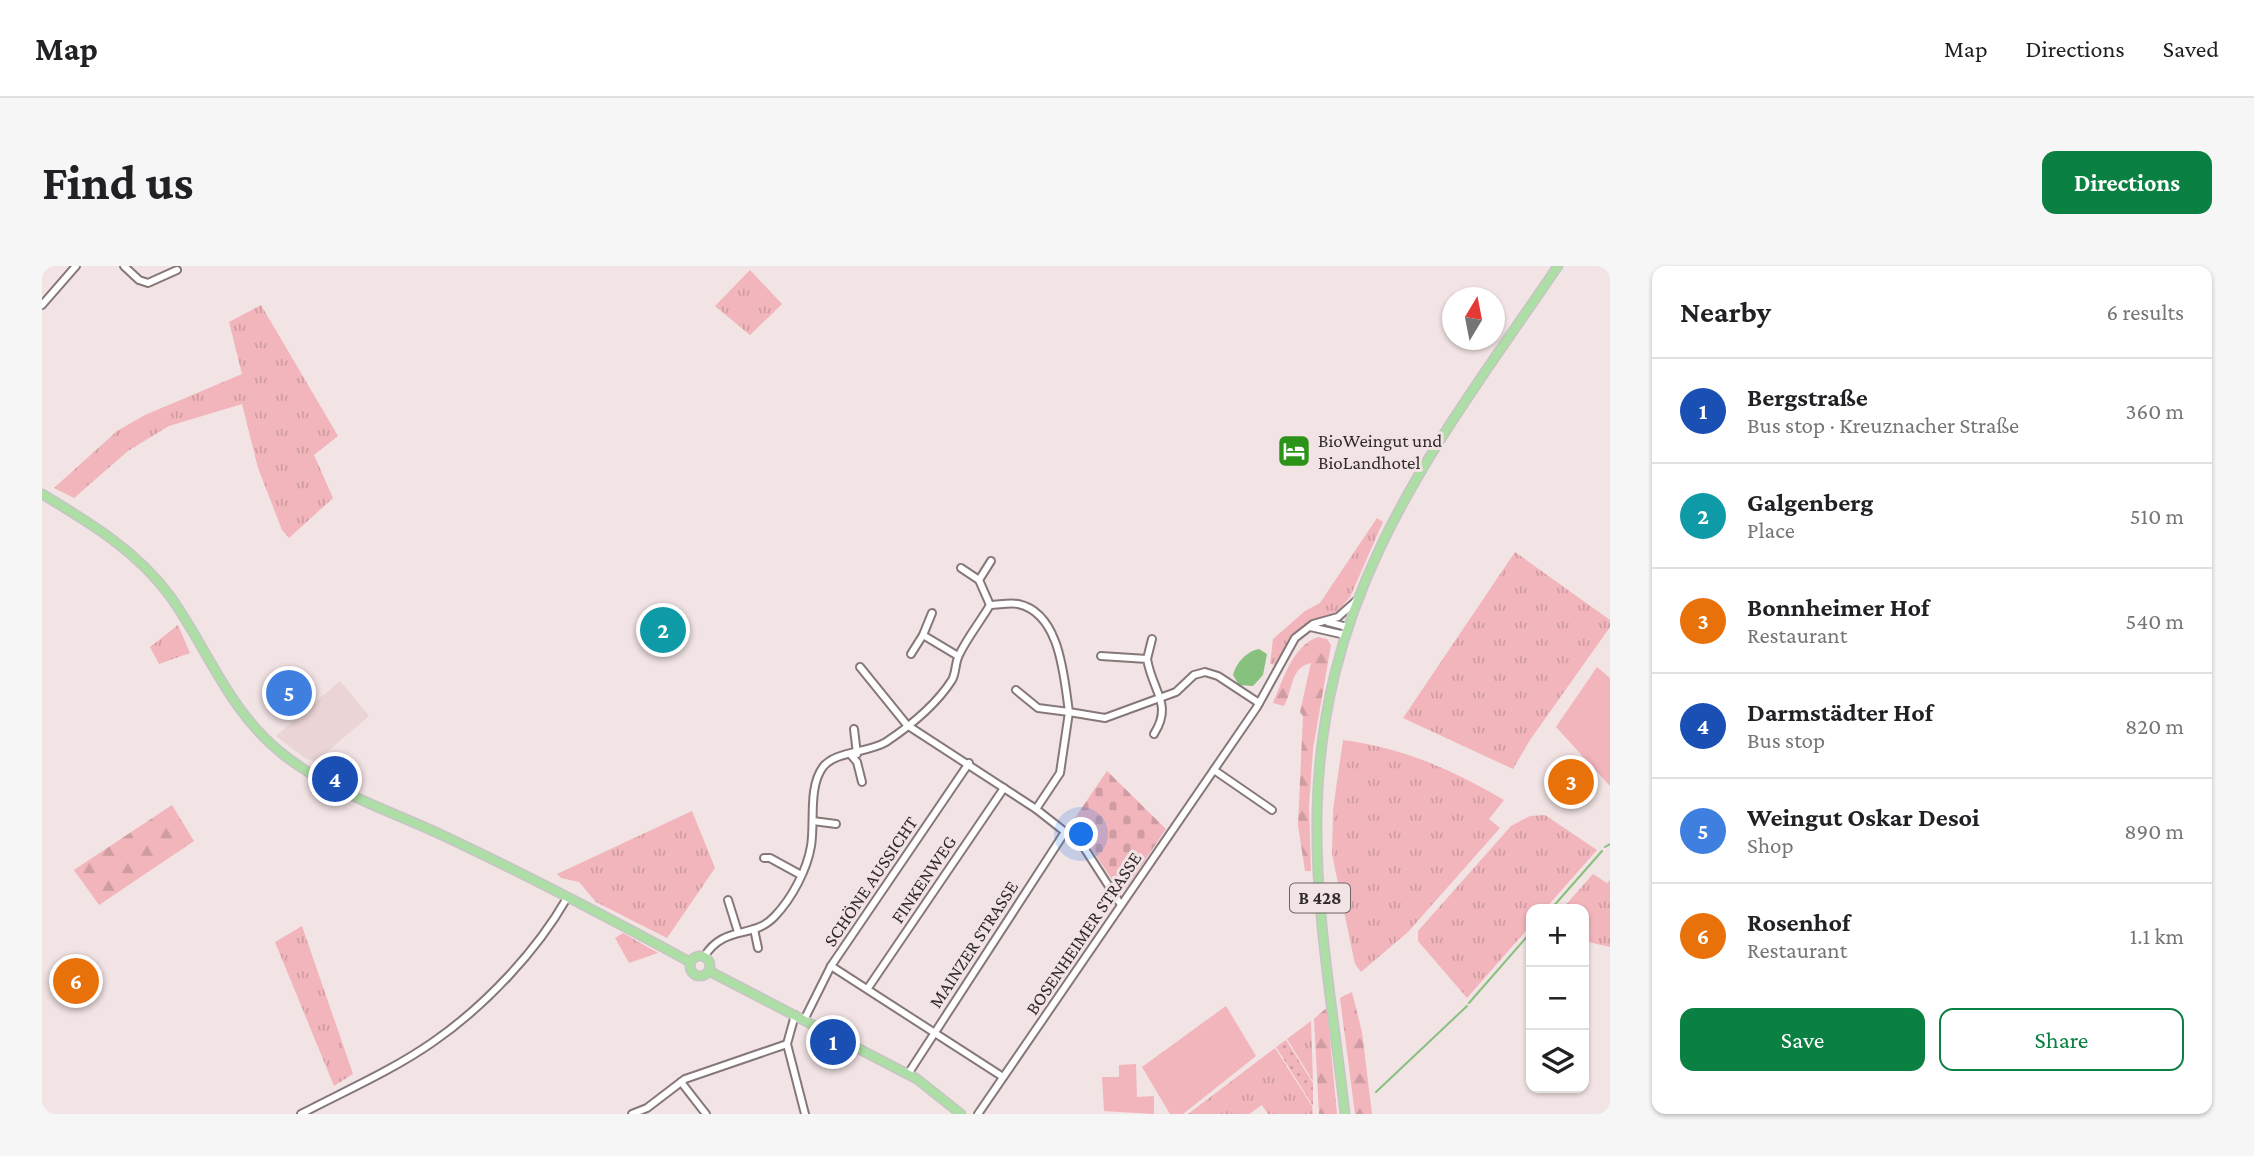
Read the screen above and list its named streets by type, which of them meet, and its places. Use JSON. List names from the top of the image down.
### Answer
{
  "streets": {
    "main road": ["B 428"],
    "street": [
      "FINKENWEG",
      "SCHÖNE AUSSICHT",
      "BOSENHEIMER STRASSE",
      "MAINZER STRASSE"
    ]
  },
  "places": {
    "hotel": ["BioWeingut und BioLandhotel"]
  },
  "north": "top",
  "page": {
    "header": "Map",
    "nav": ["Map", "Directions", "Saved"],
    "buttons": [
      "Directions",
      ["Save", "Share"]
    ],
    "title": "Find us",
    "heading": ["Nearby", "6 results"],
    "list": [
      {
        "mark": "1",
        "name": "Bergstraße",
        "note": "Bus stop · Kreuznacher Straße",
        "value": "360 m"
      },
      {
        "mark": "2",
        "name": "Galgenberg",
        "note": "Place",
        "value": "510 m"
      },
      {
        "mark": "3",
        "name": "Bonnheimer Hof",
        "note": "Restaurant",
        "value": "540 m"
      },
      {
        "mark": "4",
        "name": "Darmstädter Hof",
        "note": "Bus stop",
        "value": "820 m"
      },
      {
        "mark": "5",
        "name": "Weingut Oskar Desoi",
        "note": "Shop",
        "value": "890 m"
      },
      {
        "mark": "6",
        "name": "Rosenhof",
        "note": "Restaurant",
        "value": "1.1 km"
      }
    ],
    "pins": [
      "2",
      "5",
      "4",
      "3",
      "6",
      "1"
    ],
    "map_buttons": ["+", "−"]
  }
}
